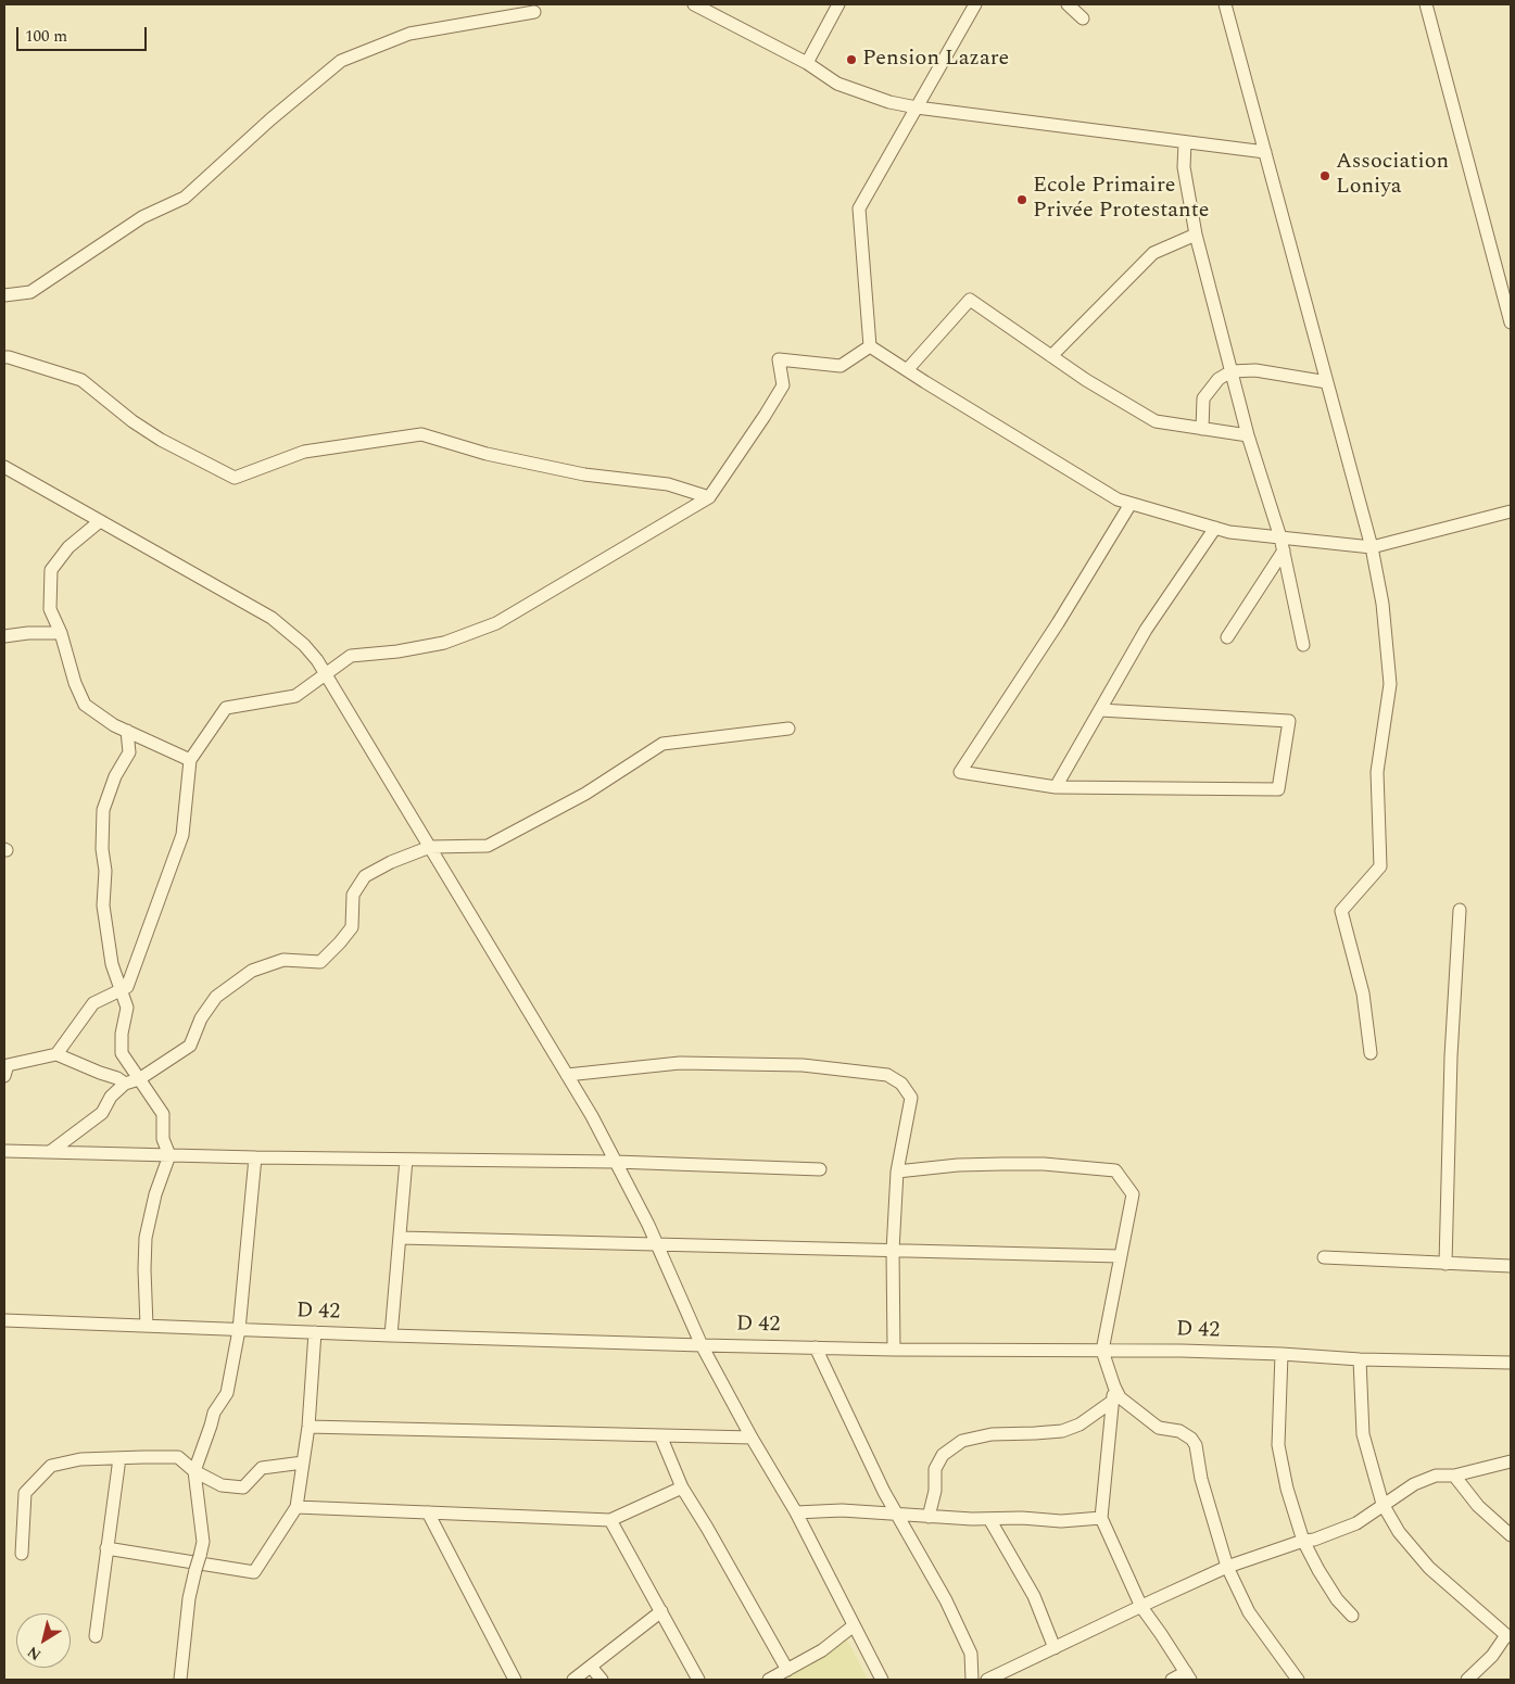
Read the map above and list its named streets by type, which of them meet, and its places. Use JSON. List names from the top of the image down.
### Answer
{
  "streets": {
    "street": ["D 42"]
  },
  "places": ["Pension Lazare", "Association Loniya", "Ecole Primaire Privée Protestante"],
  "scale_bar": "100 m",
  "north": "bottom left"
}
